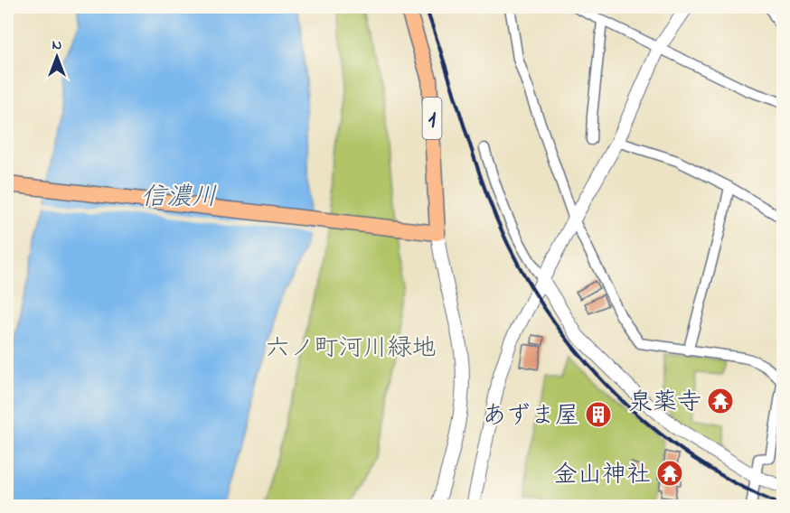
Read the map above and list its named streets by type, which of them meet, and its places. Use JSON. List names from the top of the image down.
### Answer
{
  "streets": {
    "main road": ["1"]
  },
  "water": ["信濃川"],
  "parks": ["六ノ町河川緑地"],
  "places": {
    "temple": ["泉薬寺", "金山神社"],
    "building": ["あずま屋"]
  },
  "north": "top"
}
